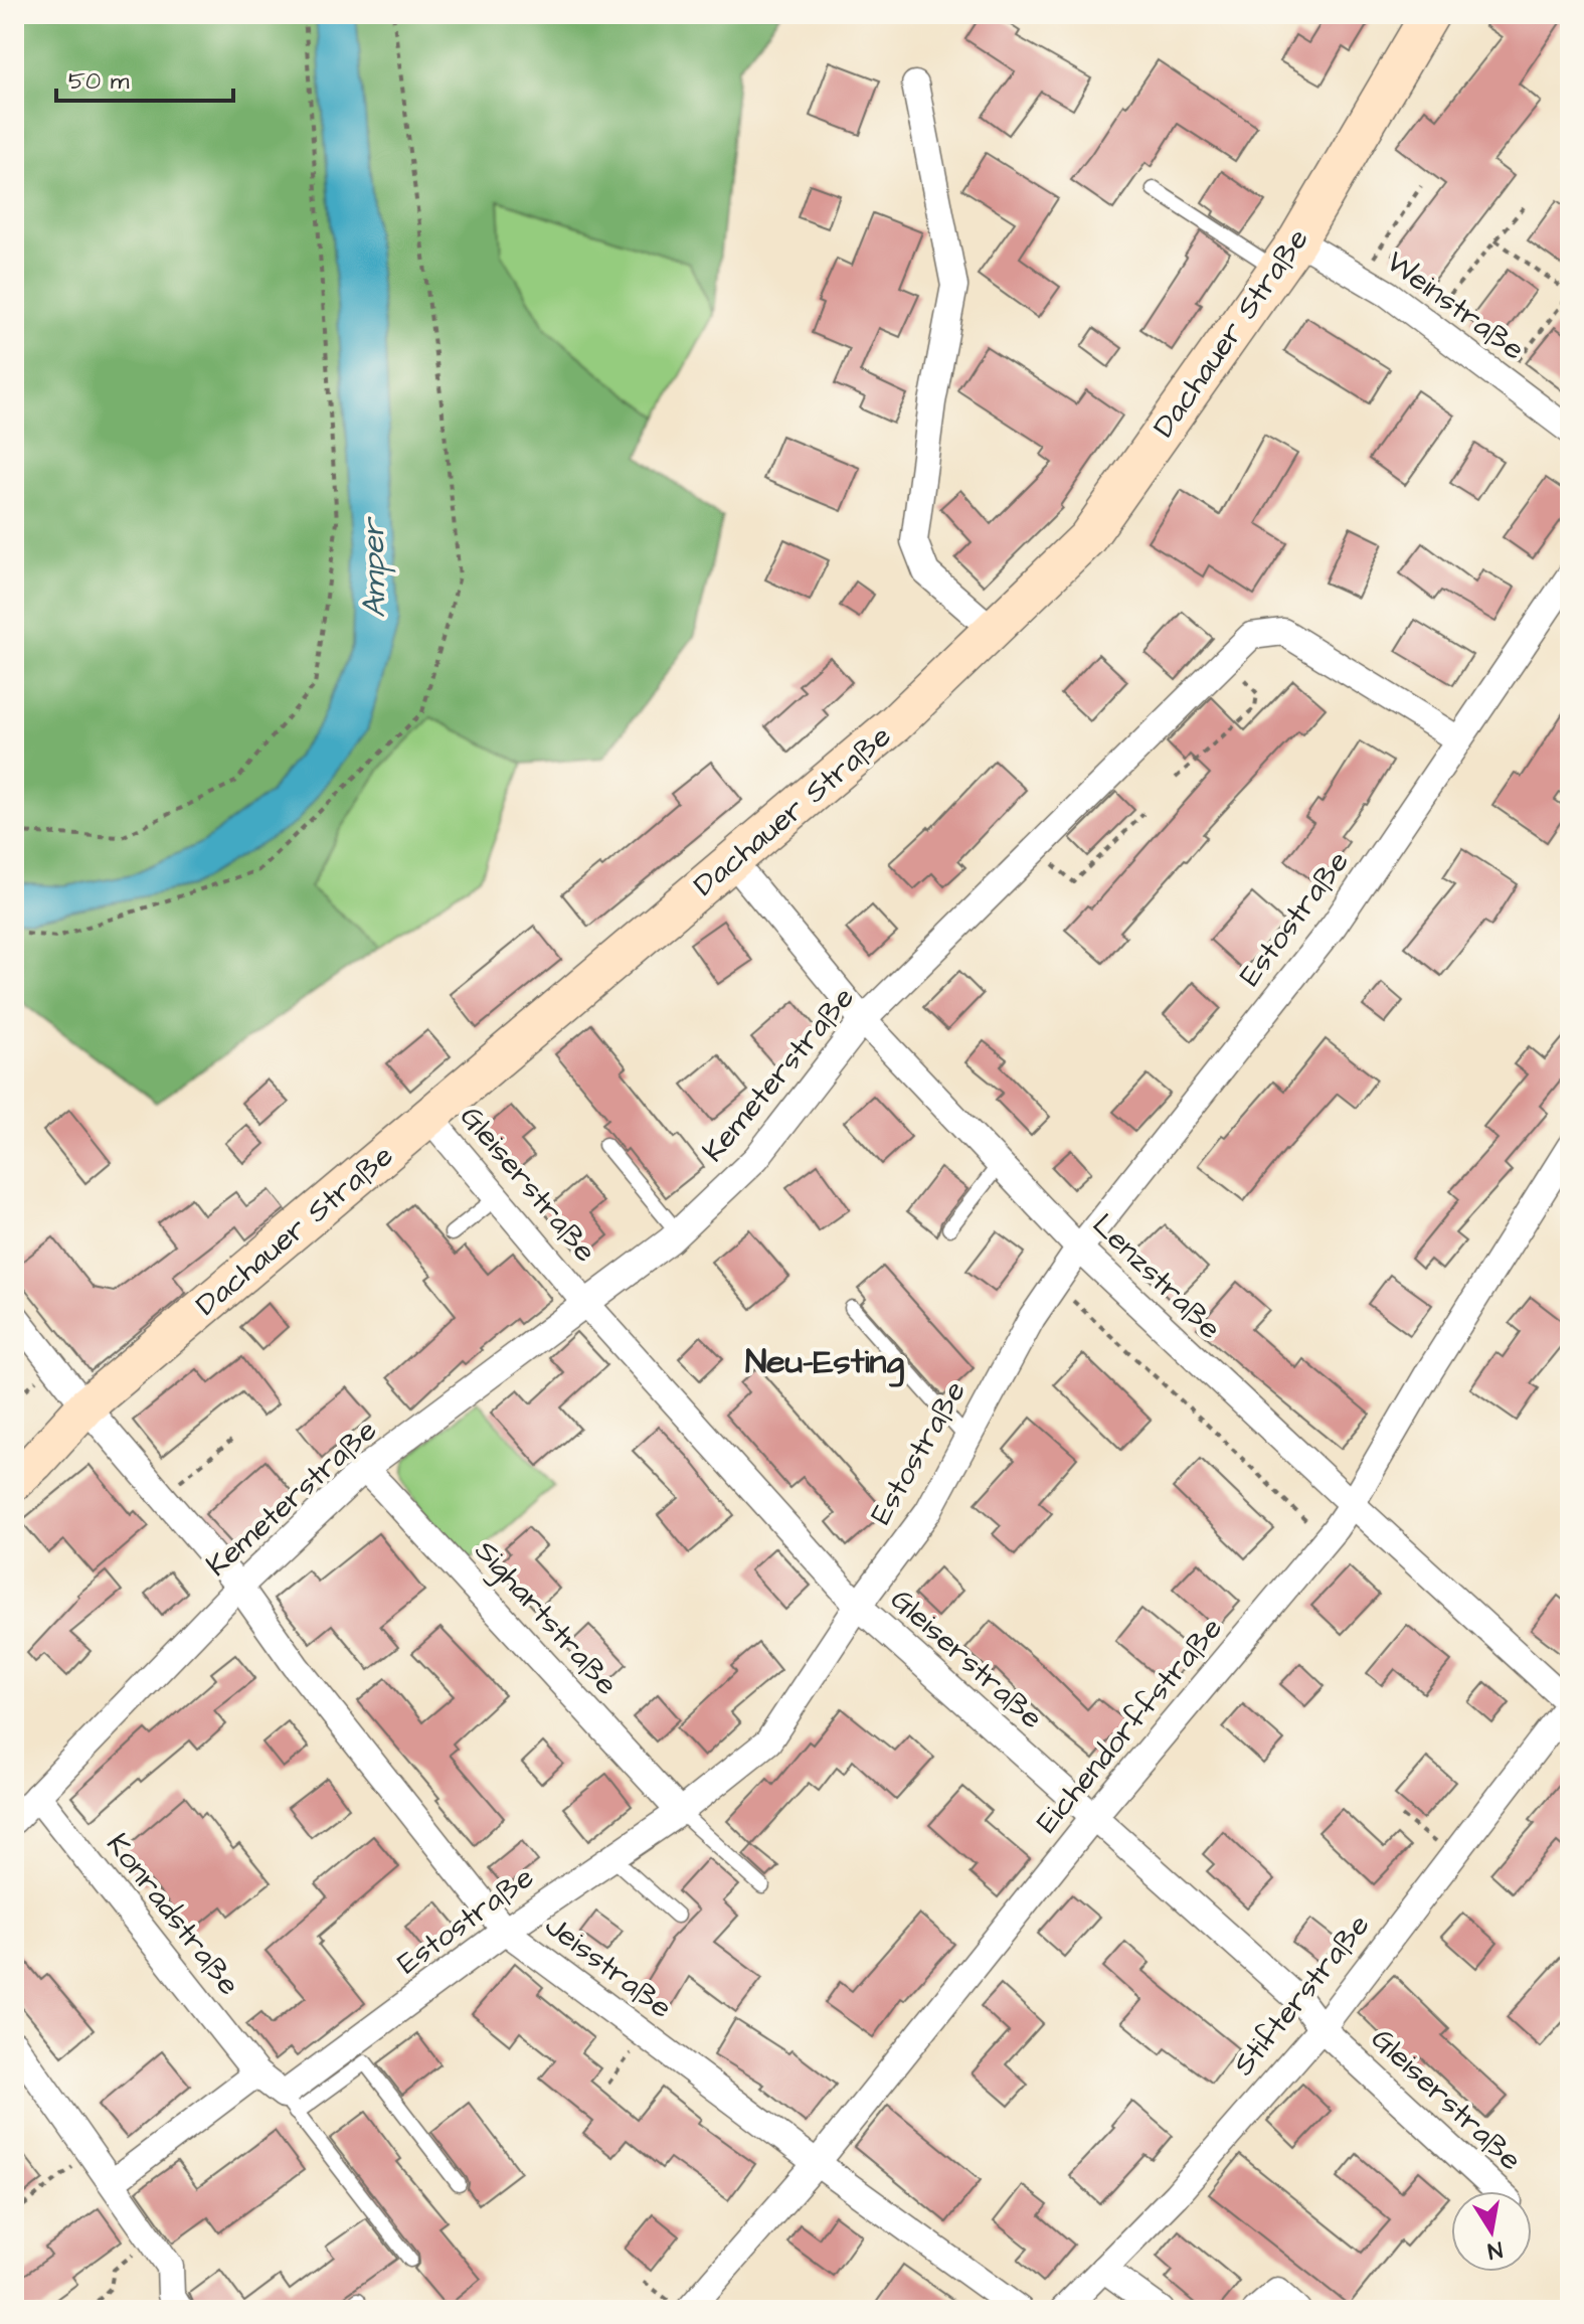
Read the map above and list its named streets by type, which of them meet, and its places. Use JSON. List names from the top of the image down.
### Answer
{
  "streets": {
    "street": [
      "Weinstraße",
      "Dachauer Straße",
      "Estostraße",
      "Kemeterstraße",
      "Gleiserstraße",
      "Lenzstraße",
      "Sighartstraße",
      "Eichendorffstraße",
      "Konradstraße",
      "Jeisstraße",
      "Stifterstraße"
    ]
  },
  "crossings": [
    ["Weinstraße", "Dachauer Straße"],
    ["Dachauer Straße", "Gleiserstraße"],
    ["Dachauer Straße", "Lenzstraße"],
    ["Dachauer Straße", "Jeisstraße"],
    ["Estostraße", "Kemeterstraße"],
    ["Estostraße", "Gleiserstraße"],
    ["Estostraße", "Lenzstraße"],
    ["Estostraße", "Sighartstraße"],
    ["Estostraße", "Jeisstraße"],
    ["Kemeterstraße", "Gleiserstraße"],
    ["Kemeterstraße", "Lenzstraße"],
    ["Kemeterstraße", "Sighartstraße"],
    ["Kemeterstraße", "Konradstraße"],
    ["Kemeterstraße", "Jeisstraße"],
    ["Gleiserstraße", "Eichendorffstraße"],
    ["Gleiserstraße", "Stifterstraße"],
    ["Lenzstraße", "Eichendorffstraße"],
    ["Lenzstraße", "Stifterstraße"],
    ["Eichendorffstraße", "Jeisstraße"]
  ],
  "districts": ["Neu-Esting"],
  "water": ["Amper"],
  "scale_bar": "50 m",
  "north": "bottom"
}
